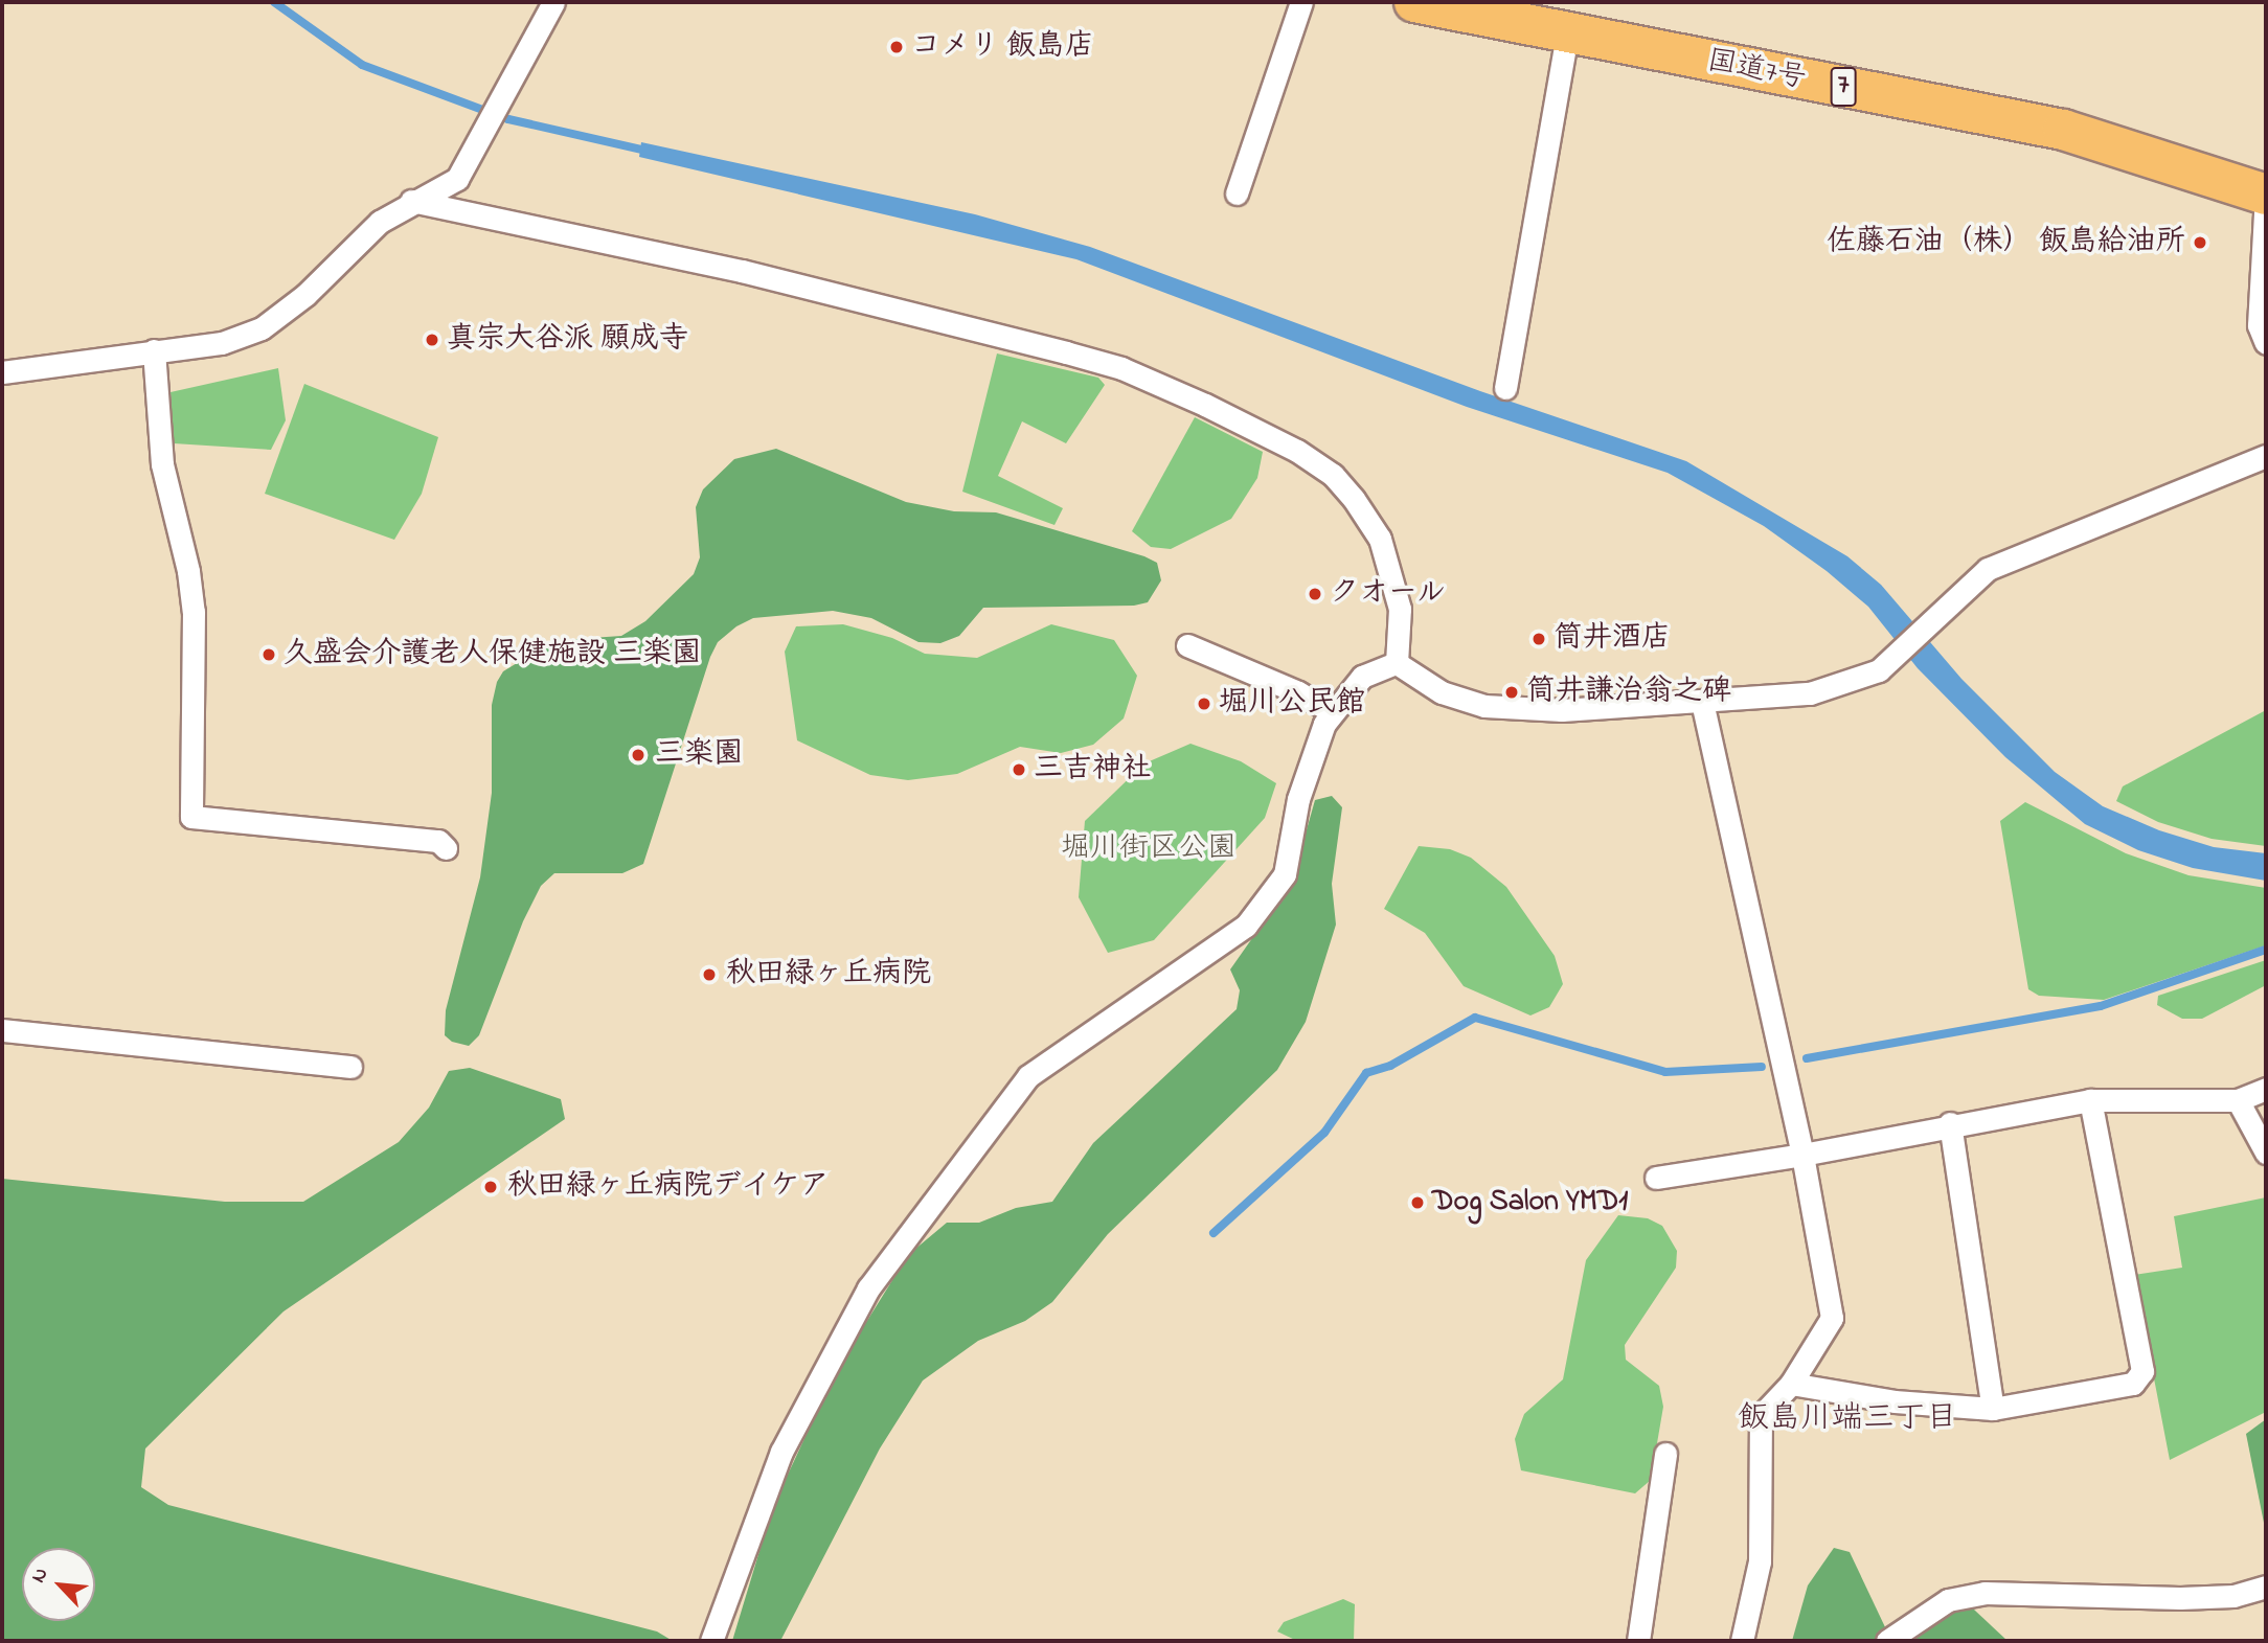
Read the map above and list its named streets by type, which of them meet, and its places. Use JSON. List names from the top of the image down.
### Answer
{
  "streets": {
    "highway": ["国道7号", "7"]
  },
  "districts": ["飯島川端三丁目"],
  "parks": ["堀川街区公園"],
  "places": [
    "コメリ 飯島店",
    "佐藤石油（株） 飯島給油所",
    "真宗大谷派 願成寺",
    "クオール",
    "筒井酒店",
    "久盛会介護老人保健施設 三楽園",
    "筒井謙治翁之碑",
    "堀川公民館",
    "三楽園",
    "三吉神社",
    "秋田緑ヶ丘病院",
    "秋田緑ヶ丘病院デイケア",
    "Dog Salon YMD1"
  ],
  "north": "top left"
}
